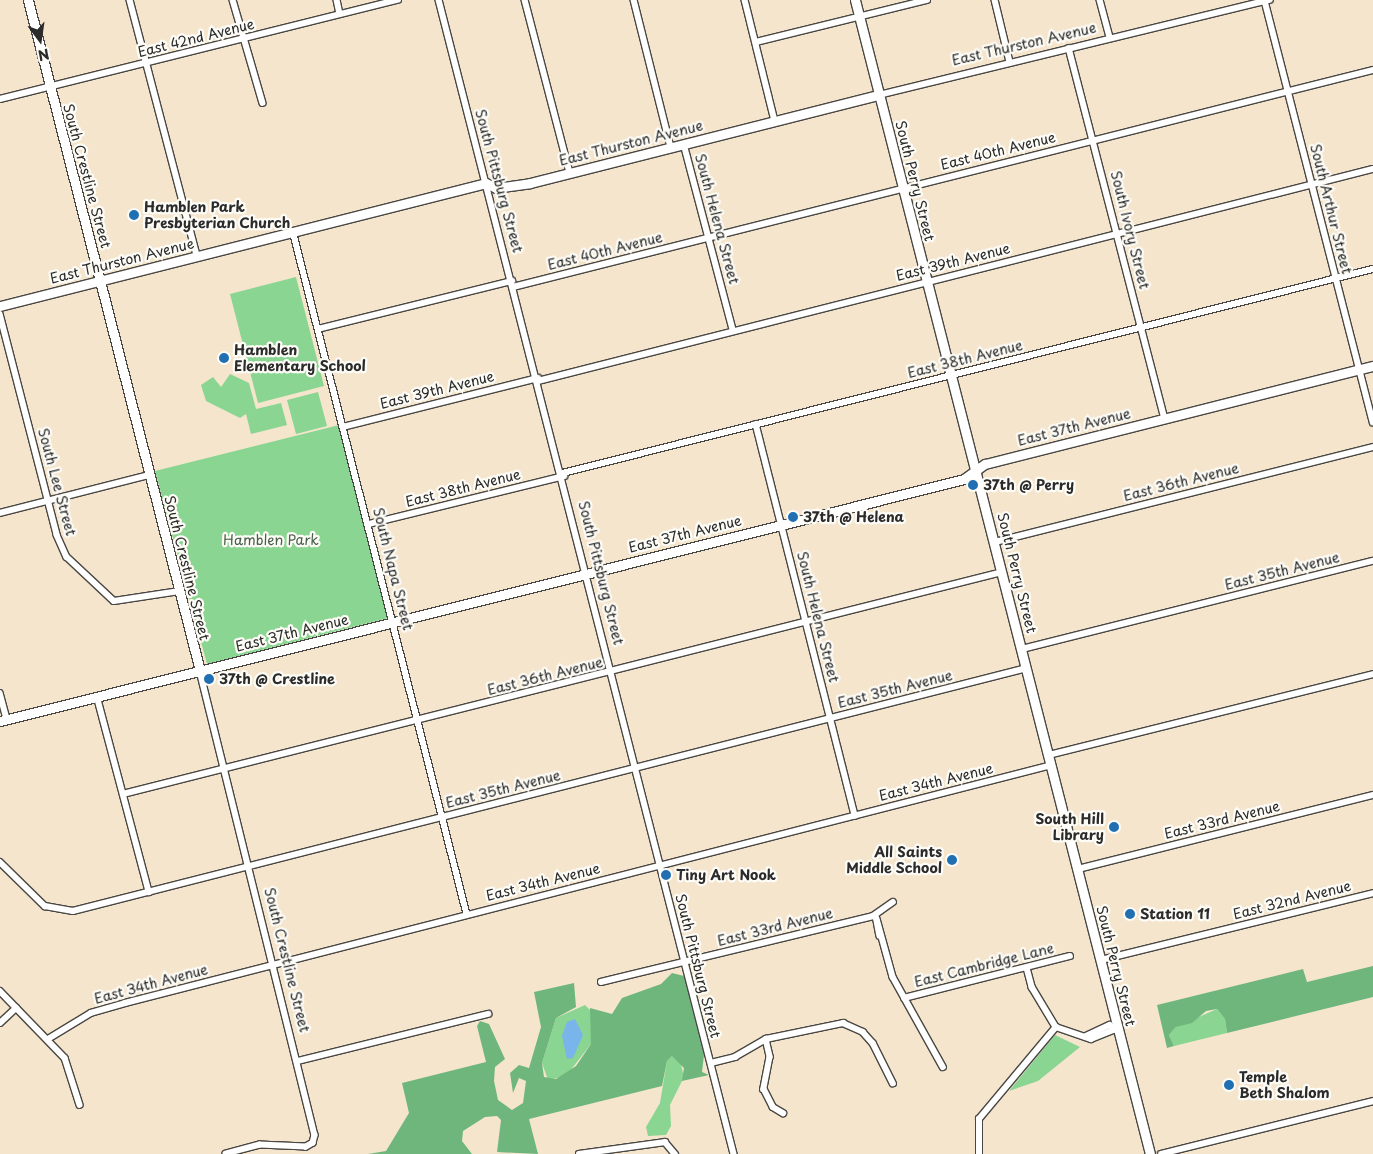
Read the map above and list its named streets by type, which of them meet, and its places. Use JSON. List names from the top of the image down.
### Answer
{
  "streets": {
    "street": [
      "East 42nd Avenue",
      "East Thurston Avenue",
      "East 40th Avenue",
      "South Crestline Street",
      "South Pittsburg Street",
      "South Perry Street",
      "South Arthur Street",
      "South Helena Street",
      "South Ivory Street",
      "East 39th Avenue",
      "East 38th Avenue",
      "East 37th Avenue",
      "South Lee Street",
      "East 36th Avenue",
      "South Napa Street",
      "East 35th Avenue",
      "East 34th Avenue",
      "East 33rd Avenue",
      "East 32nd Avenue",
      "East Cambridge Lane"
    ]
  },
  "crossings": [
    ["East 42nd Avenue", "South Crestline Street"],
    ["East Thurston Avenue", "South Crestline Street"],
    ["East Thurston Avenue", "South Pittsburg Street"],
    ["East Thurston Avenue", "South Perry Street"],
    ["East Thurston Avenue", "South Arthur Street"],
    ["East Thurston Avenue", "South Helena Street"],
    ["East Thurston Avenue", "South Ivory Street"],
    ["East Thurston Avenue", "South Napa Street"],
    ["East 40th Avenue", "South Pittsburg Street"],
    ["East 40th Avenue", "South Perry Street"],
    ["East 40th Avenue", "South Arthur Street"],
    ["East 40th Avenue", "South Helena Street"],
    ["East 40th Avenue", "South Ivory Street"],
    ["East 40th Avenue", "South Napa Street"],
    ["South Crestline Street", "East 37th Avenue"],
    ["South Crestline Street", "South Lee Street"],
    ["South Crestline Street", "East 36th Avenue"],
    ["South Crestline Street", "East 35th Avenue"],
    ["South Crestline Street", "East 34th Avenue"],
    ["South Pittsburg Street", "East 39th Avenue"],
    ["South Pittsburg Street", "East 38th Avenue"],
    ["South Pittsburg Street", "East 37th Avenue"],
    ["South Pittsburg Street", "East 36th Avenue"],
    ["South Pittsburg Street", "East 35th Avenue"],
    ["South Pittsburg Street", "East 34th Avenue"],
    ["South Pittsburg Street", "East 33rd Avenue"],
    ["South Perry Street", "East 39th Avenue"],
    ["South Perry Street", "East 38th Avenue"],
    ["South Perry Street", "East 37th Avenue"],
    ["South Perry Street", "East 36th Avenue"],
    ["South Perry Street", "East 35th Avenue"],
    ["South Perry Street", "East 34th Avenue"],
    ["South Perry Street", "East 33rd Avenue"],
    ["South Perry Street", "East 32nd Avenue"],
    ["South Arthur Street", "East 39th Avenue"],
    ["South Arthur Street", "East 38th Avenue"],
    ["South Arthur Street", "East 37th Avenue"],
    ["South Helena Street", "East 39th Avenue"],
    ["South Helena Street", "East 38th Avenue"],
    ["South Helena Street", "East 37th Avenue"],
    ["South Helena Street", "East 36th Avenue"],
    ["South Helena Street", "East 35th Avenue"],
    ["South Helena Street", "East 34th Avenue"],
    ["South Ivory Street", "East 39th Avenue"],
    ["South Ivory Street", "East 38th Avenue"],
    ["South Ivory Street", "East 37th Avenue"],
    ["East 39th Avenue", "South Napa Street"],
    ["East 38th Avenue", "South Napa Street"],
    ["East 37th Avenue", "South Napa Street"],
    ["East 36th Avenue", "South Napa Street"],
    ["South Napa Street", "East 35th Avenue"],
    ["South Napa Street", "East 34th Avenue"]
  ],
  "parks": ["Hamblen Park"],
  "places": [
    "Hamblen Park Presbyterian Church",
    "Hamblen Elementary School",
    "37th @ Perry",
    "37th @ Helena",
    "37th @ Crestline",
    "South Hill Library",
    "All Saints Middle School",
    "Tiny Art Nook",
    "Station 11",
    "Temple Beth Shalom"
  ],
  "north": "bottom"
}
